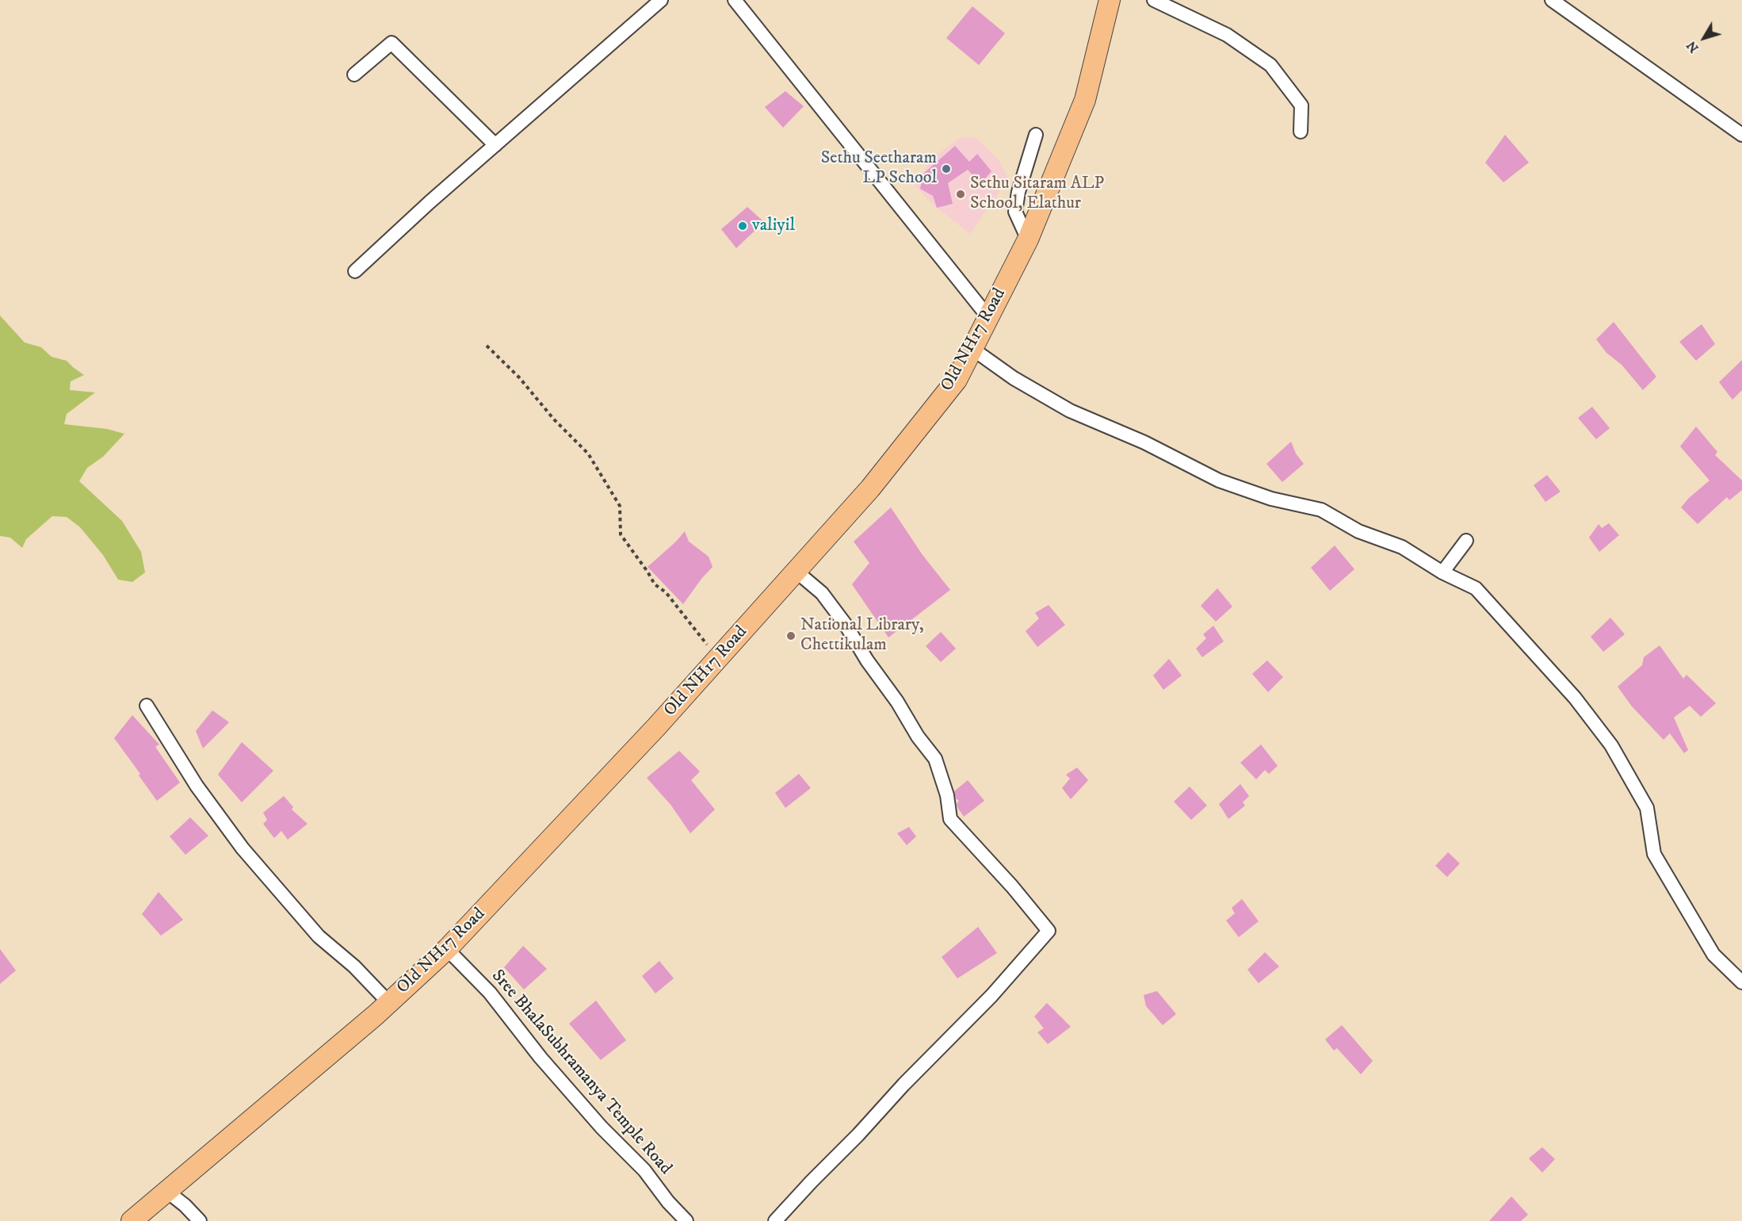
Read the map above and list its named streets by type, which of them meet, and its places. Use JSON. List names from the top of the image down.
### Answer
{
  "streets": {
    "main road": ["Old NH17 Road"],
    "street": ["Sree BhalaSubhramanya Temple Road"]
  },
  "crossings": [
    ["Old NH17 Road", "Sree BhalaSubhramanya Temple Road"]
  ],
  "places": [
    "Sethu Seetharam LP School",
    "Sethu Sitaram ALP School, Elathur",
    "valiyil",
    "National Library, Chettikulam"
  ],
  "north": "bottom left"
}
